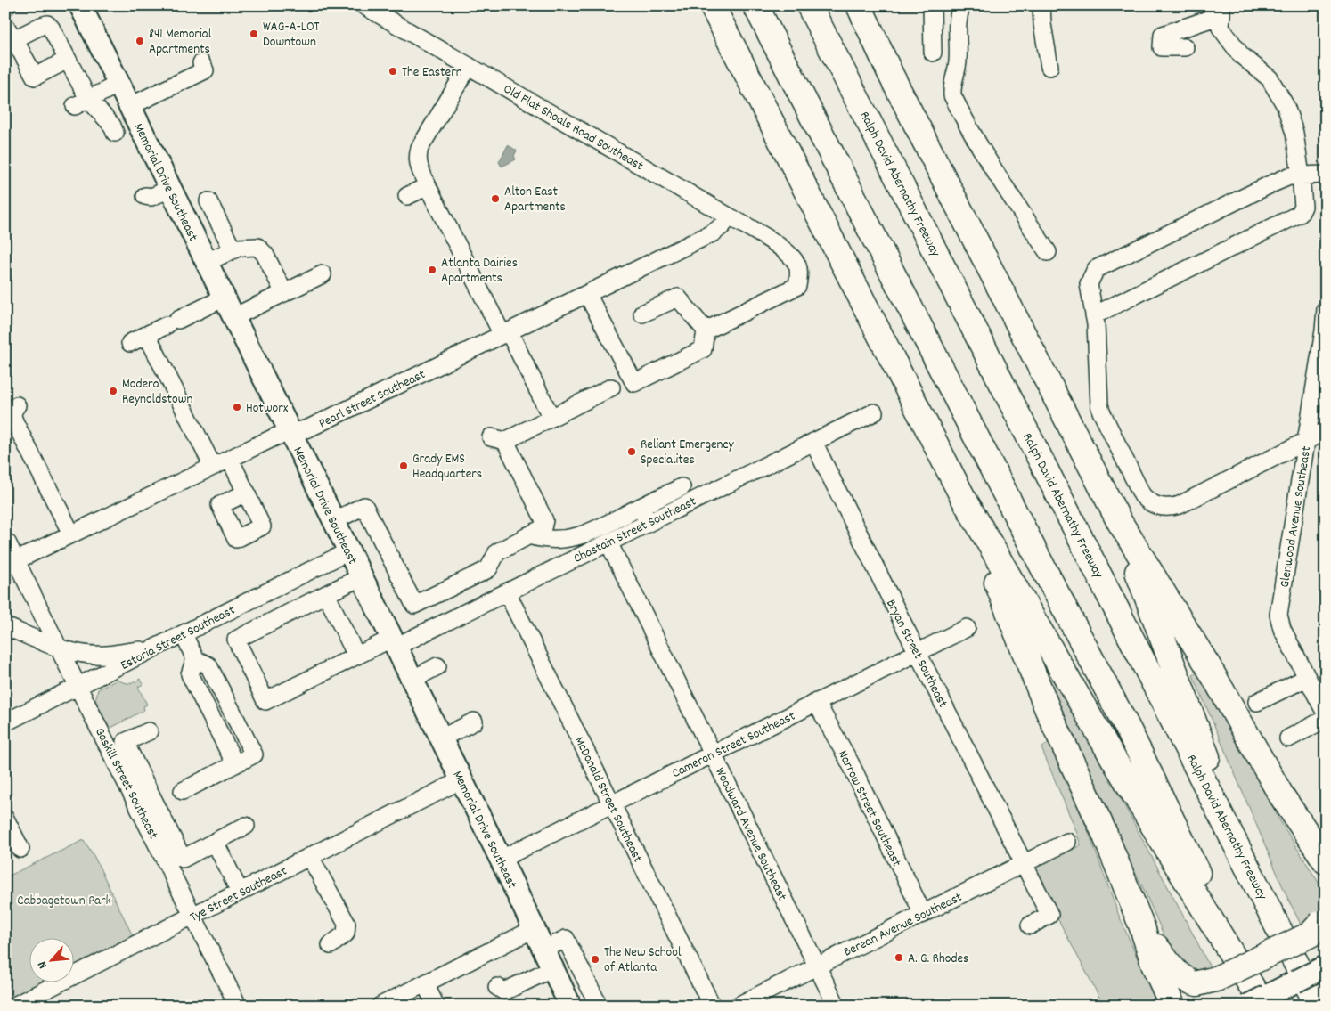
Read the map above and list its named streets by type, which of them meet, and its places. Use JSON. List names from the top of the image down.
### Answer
{
  "streets": {
    "highway": ["Ralph David Abernathy Freeway"],
    "main road": ["Memorial Drive Southeast"],
    "street": [
      "Old Flat Shoals Road Southeast",
      "Pearl Street Southeast",
      "Glenwood Avenue Southeast",
      "Chastain Street Southeast",
      "Estoria Street Southeast",
      "Bryan Street Southeast",
      "Cameron Street Southeast",
      "Gaskill Street Southeast",
      "McDonald Street Southeast",
      "Narrow Street Southeast",
      "Woodward Avenue Southeast",
      "Tye Street Southeast",
      "Berean Avenue Southeast"
    ]
  },
  "crossings": [
    ["Old Flat Shoals Road Southeast", "Pearl Street Southeast"],
    ["Memorial Drive Southeast", "Pearl Street Southeast"],
    ["Memorial Drive Southeast", "Chastain Street Southeast"],
    ["Memorial Drive Southeast", "Estoria Street Southeast"],
    ["Memorial Drive Southeast", "Cameron Street Southeast"],
    ["Memorial Drive Southeast", "Tye Street Southeast"],
    ["Pearl Street Southeast", "Gaskill Street Southeast"],
    ["Chastain Street Southeast", "Bryan Street Southeast"],
    ["Chastain Street Southeast", "McDonald Street Southeast"],
    ["Chastain Street Southeast", "Woodward Avenue Southeast"],
    ["Estoria Street Southeast", "Gaskill Street Southeast"],
    ["Bryan Street Southeast", "Cameron Street Southeast"],
    ["Bryan Street Southeast", "Berean Avenue Southeast"],
    ["Cameron Street Southeast", "McDonald Street Southeast"],
    ["Cameron Street Southeast", "Narrow Street Southeast"],
    ["Cameron Street Southeast", "Woodward Avenue Southeast"],
    ["Gaskill Street Southeast", "Tye Street Southeast"],
    ["Narrow Street Southeast", "Berean Avenue Southeast"],
    ["Woodward Avenue Southeast", "Berean Avenue Southeast"]
  ],
  "parks": ["Cabbagetown Park"],
  "places": [
    "WAG-A-LOT Downtown",
    "841 Memorial Apartments",
    "The Eastern",
    "Alton East Apartments",
    "Atlanta Dairies Apartments",
    "Modera Reynoldstown",
    "Hotworx",
    "Reliant Emergency Specialites",
    "Grady EMS Headquarters",
    "A. G. Rhodes",
    "The New School of Atlanta"
  ],
  "north": "bottom left"
}
